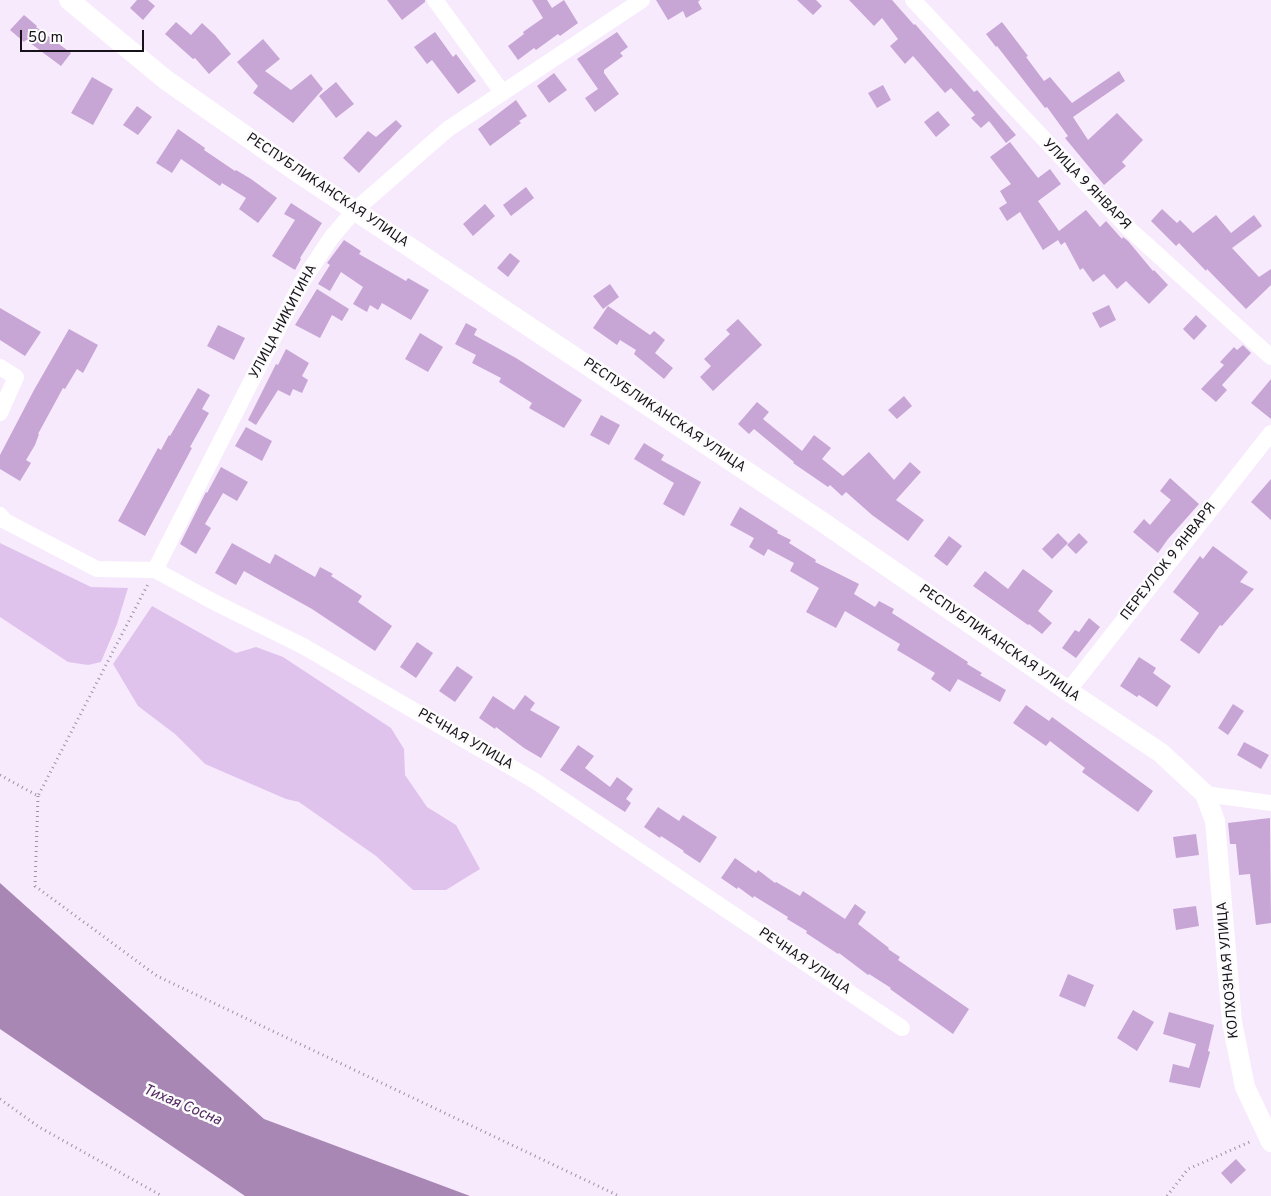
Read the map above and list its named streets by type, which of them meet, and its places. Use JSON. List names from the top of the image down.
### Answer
{
  "streets": {
    "street": [
      "УЛИЦА 9 ЯНВАРЯ",
      "РЕСПУБЛИКАНСКАЯ УЛИЦА",
      "УЛИЦА НИКИТИНА",
      "ПЕРЕУЛОК 9 ЯНВАРЯ",
      "РЕЧНАЯ УЛИЦА",
      "КОЛХОЗНАЯ УЛИЦА"
    ]
  },
  "crossings": [
    ["РЕСПУБЛИКАНСКАЯ УЛИЦА", "УЛИЦА НИКИТИНА"],
    ["РЕСПУБЛИКАНСКАЯ УЛИЦА", "ПЕРЕУЛОК 9 ЯНВАРЯ"],
    ["РЕСПУБЛИКАНСКАЯ УЛИЦА", "КОЛХОЗНАЯ УЛИЦА"],
    ["УЛИЦА НИКИТИНА", "РЕЧНАЯ УЛИЦА"]
  ],
  "water": ["Тихая Сосна"],
  "scale_bar": "50 m"
}
